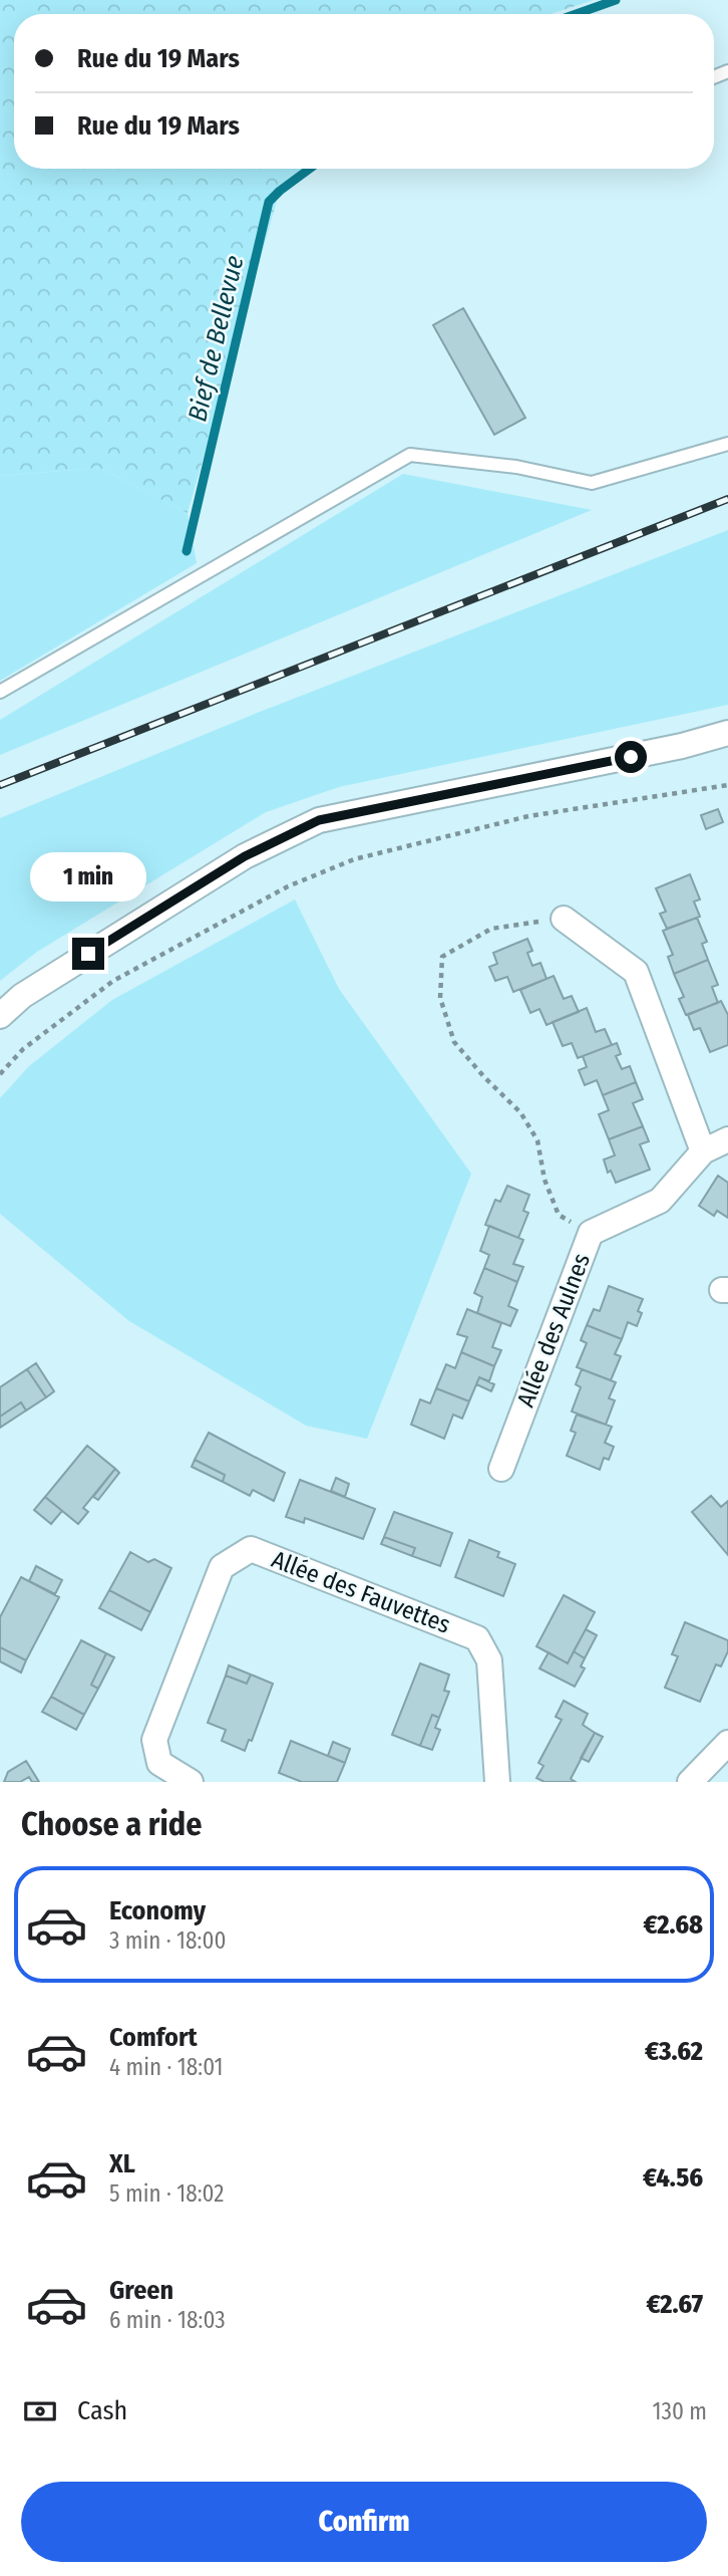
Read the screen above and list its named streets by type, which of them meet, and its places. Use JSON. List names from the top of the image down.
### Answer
{
  "streets": {
    "street": ["Allée des Aulnes", "Allée des Fauvettes"]
  },
  "water": ["Bief de Bellevue"],
  "page": {
    "banner": ["Rue du 19 Mars", "Rue du 19 Mars"],
    "bubble": "1 min",
    "heading": "Choose a ride",
    "list": [
      {
        "name": "Economy",
        "note": "3 min · 18:00",
        "value": "€2.68"
      },
      {
        "name": "Comfort",
        "note": "4 min · 18:01",
        "value": "€3.62"
      },
      {
        "name": "XL",
        "note": "5 min · 18:02",
        "value": "€4.56"
      },
      {
        "name": "Green",
        "note": "6 min · 18:03",
        "value": "€2.67"
      }
    ],
    "pay": ["Cash", "130 m"],
    "buttons": "Confirm"
  }
}
